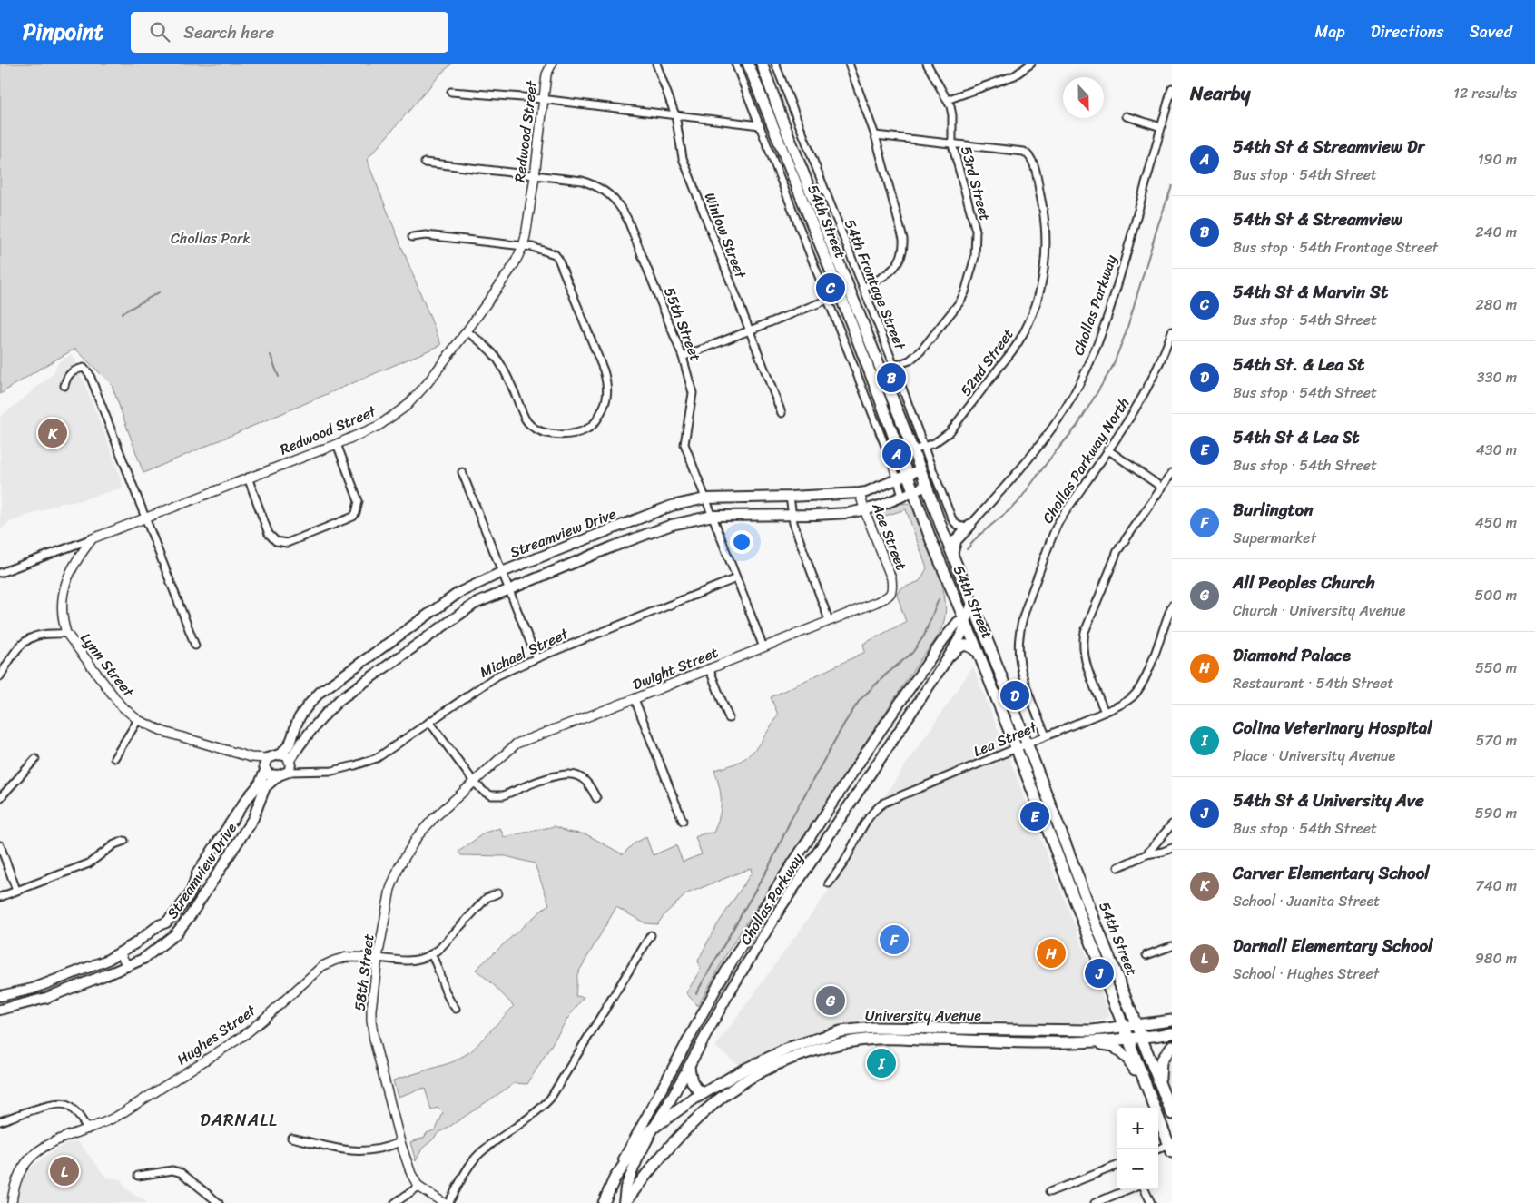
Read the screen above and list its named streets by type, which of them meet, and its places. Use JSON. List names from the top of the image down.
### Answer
{
  "streets": {
    "main road": [
      "54th Street",
      "Chollas Parkway",
      "Streamview Drive",
      "University Avenue"
    ],
    "street": [
      "Redwood Street",
      "53rd Street",
      "Winlow Street",
      "54th Frontage Street",
      "55th Street",
      "52nd Street",
      "Chollas Parkway North",
      "Ace Street",
      "Michael Street",
      "Lynn Street",
      "Dwight Street",
      "Lea Street",
      "58th Street",
      "Hughes Street"
    ]
  },
  "crossings": [
    ["Redwood Street", "55th Street"],
    ["Redwood Street", "Lynn Street"],
    ["53rd Street", "54th Frontage Street"],
    ["53rd Street", "52nd Street"],
    ["54th Street", "Chollas Parkway"],
    ["54th Street", "52nd Street"],
    ["54th Street", "Streamview Drive"],
    ["54th Street", "Lea Street"],
    ["54th Street", "University Avenue"],
    ["54th Frontage Street", "Chollas Parkway"],
    ["54th Frontage Street", "52nd Street"],
    ["Chollas Parkway", "University Avenue"],
    ["55th Street", "Streamview Drive"],
    ["55th Street", "Michael Street"],
    ["55th Street", "Dwight Street"],
    ["Chollas Parkway North", "Lea Street"],
    ["Streamview Drive", "Ace Street"],
    ["Streamview Drive", "Michael Street"],
    ["Streamview Drive", "Lynn Street"],
    ["Ace Street", "Dwight Street"],
    ["Michael Street", "Lynn Street"],
    ["Dwight Street", "58th Street"],
    ["58th Street", "Hughes Street"]
  ],
  "districts": ["DARNALL"],
  "parks": ["Chollas Park"],
  "north": "bottom",
  "page": {
    "header": "Pinpoint",
    "search": "Search here",
    "nav": ["Map", "Directions", "Saved"],
    "heading": ["Nearby", "12 results"],
    "list": [
      {
        "mark": "A",
        "name": "54th St & Streamview Dr",
        "note": "Bus stop · 54th Street",
        "value": "190 m"
      },
      {
        "mark": "B",
        "name": "54th St & Streamview",
        "note": "Bus stop · 54th Frontage Street",
        "value": "240 m"
      },
      {
        "mark": "C",
        "name": "54th St & Marvin St",
        "note": "Bus stop · 54th Street",
        "value": "280 m"
      },
      {
        "mark": "D",
        "name": "54th St. & Lea St",
        "note": "Bus stop · 54th Street",
        "value": "330 m"
      },
      {
        "mark": "E",
        "name": "54th St & Lea St",
        "note": "Bus stop · 54th Street",
        "value": "430 m"
      },
      {
        "mark": "F",
        "name": "Burlington",
        "note": "Supermarket",
        "value": "450 m"
      },
      {
        "mark": "G",
        "name": "All Peoples Church",
        "note": "Church · University Avenue",
        "value": "500 m"
      },
      {
        "mark": "H",
        "name": "Diamond Palace",
        "note": "Restaurant · 54th Street",
        "value": "550 m"
      },
      {
        "mark": "I",
        "name": "Colina Veterinary Hospital",
        "note": "Place · University Avenue",
        "value": "570 m"
      },
      {
        "mark": "J",
        "name": "54th St & University Ave",
        "note": "Bus stop · 54th Street",
        "value": "590 m"
      },
      {
        "mark": "K",
        "name": "Carver Elementary School",
        "note": "School · Juanita Street",
        "value": "740 m"
      },
      {
        "mark": "L",
        "name": "Darnall Elementary School",
        "note": "School · Hughes Street",
        "value": "980 m"
      }
    ],
    "pins": [
      "C",
      "B",
      "K",
      "A",
      "D",
      "E",
      "F",
      "H",
      "J",
      "G",
      "I",
      "L"
    ],
    "map_buttons": ["+", "−"]
  }
}
